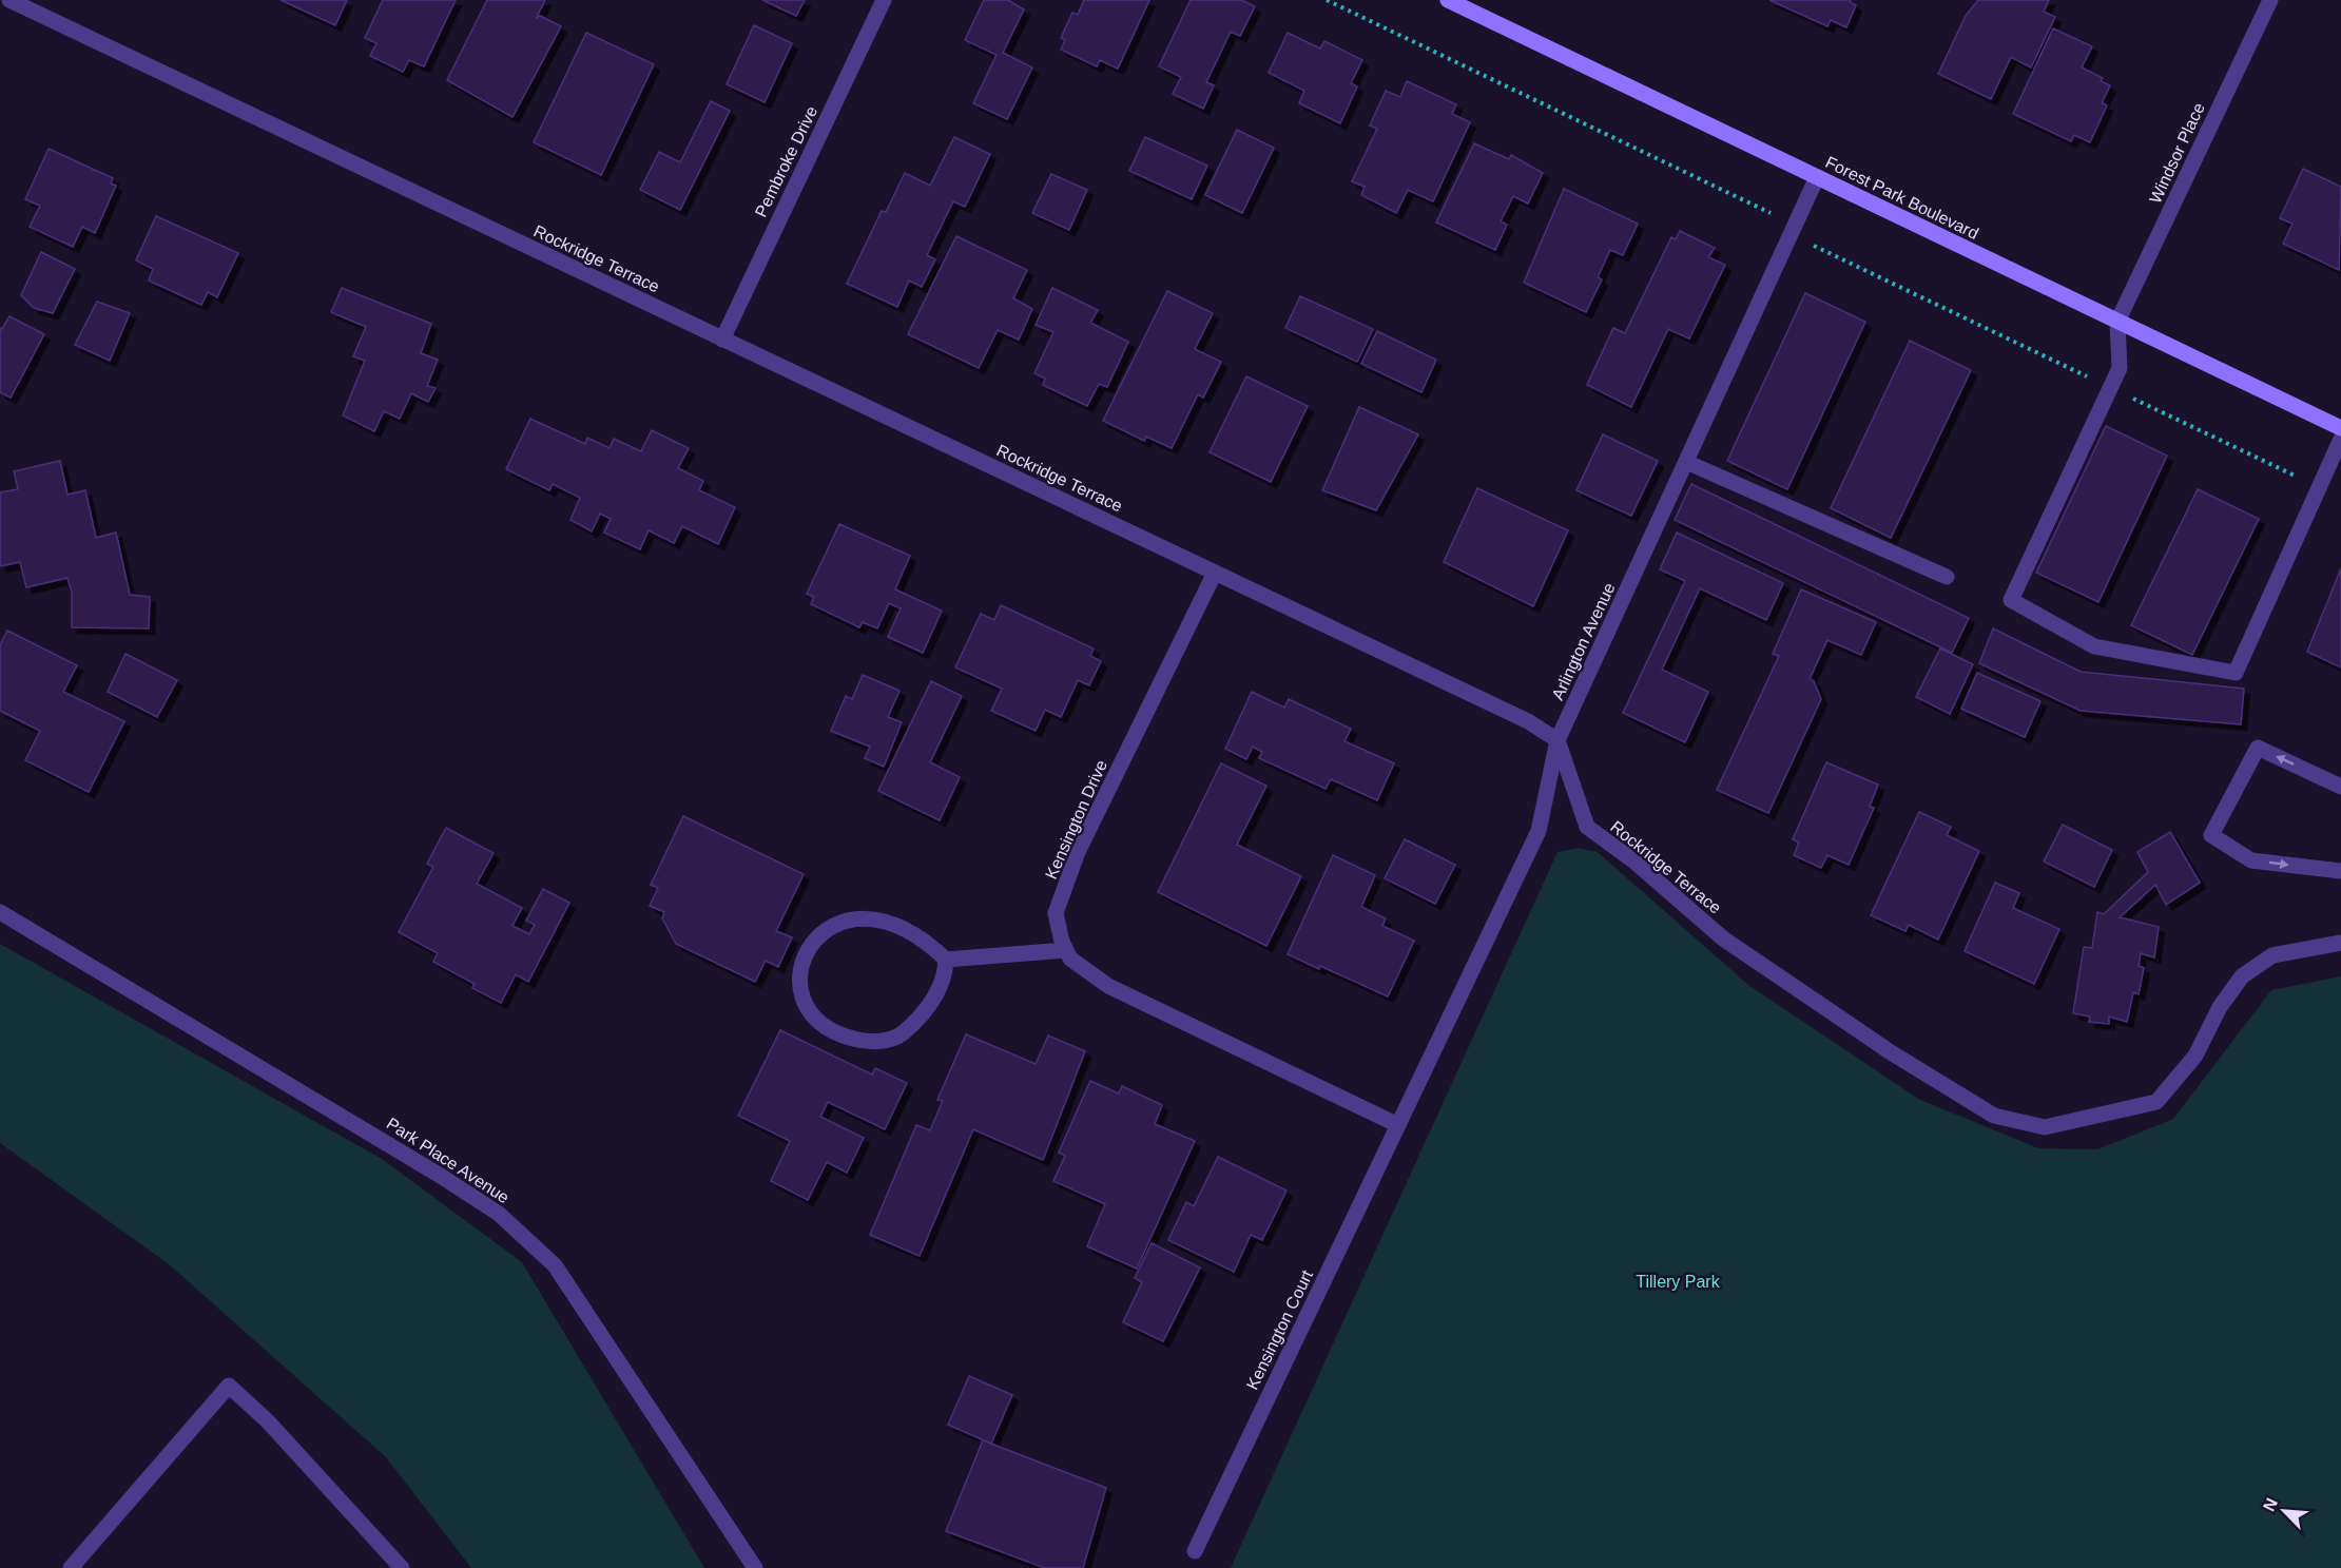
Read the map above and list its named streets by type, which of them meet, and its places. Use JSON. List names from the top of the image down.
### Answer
{
  "streets": {
    "main road": ["Forest Park Boulevard"],
    "street": [
      "Windsor Place",
      "Pembroke Drive",
      "Rockridge Terrace",
      "Arlington Avenue",
      "Kensington Drive",
      "Park Place Avenue",
      "Kensington Court"
    ]
  },
  "crossings": [
    ["Windsor Place", "Forest Park Boulevard"],
    ["Pembroke Drive", "Rockridge Terrace"],
    ["Forest Park Boulevard", "Arlington Avenue"],
    ["Rockridge Terrace", "Arlington Avenue"],
    ["Rockridge Terrace", "Kensington Drive"],
    ["Arlington Avenue", "Kensington Court"]
  ],
  "parks": ["Tillery Park"],
  "north": "top left"
}
